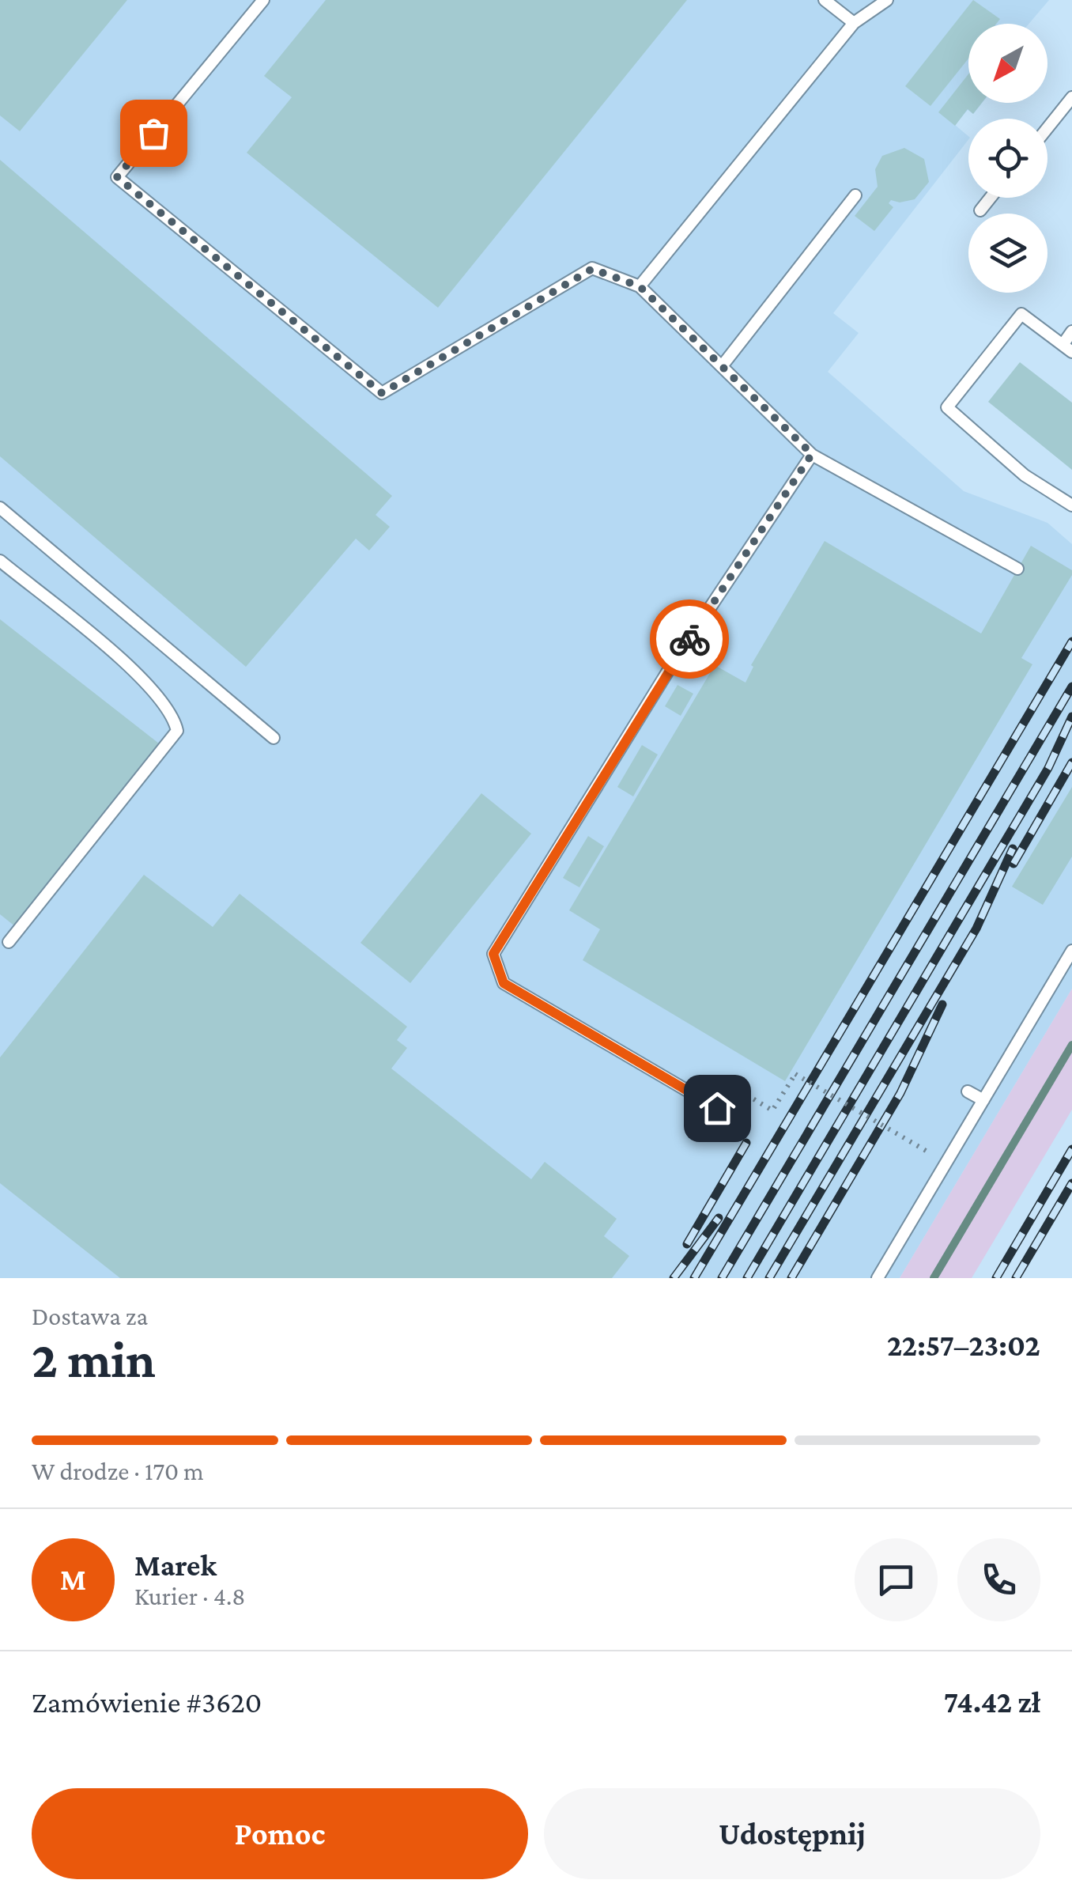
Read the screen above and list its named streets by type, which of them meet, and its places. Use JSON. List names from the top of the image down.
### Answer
{
  "north": "bottom left",
  "page": {
    "heading": ["2 min", "Dostawa za", "22:57–23:02"],
    "panel": [
      "Marek",
      "Kurier · 4.8",
      "Zamówienie #3620",
      "74.42 zł"
    ],
    "bar": "W drodze · 170 m",
    "round": "M",
    "buttons": ["Pomoc", "Udostępnij"]
  }
}
